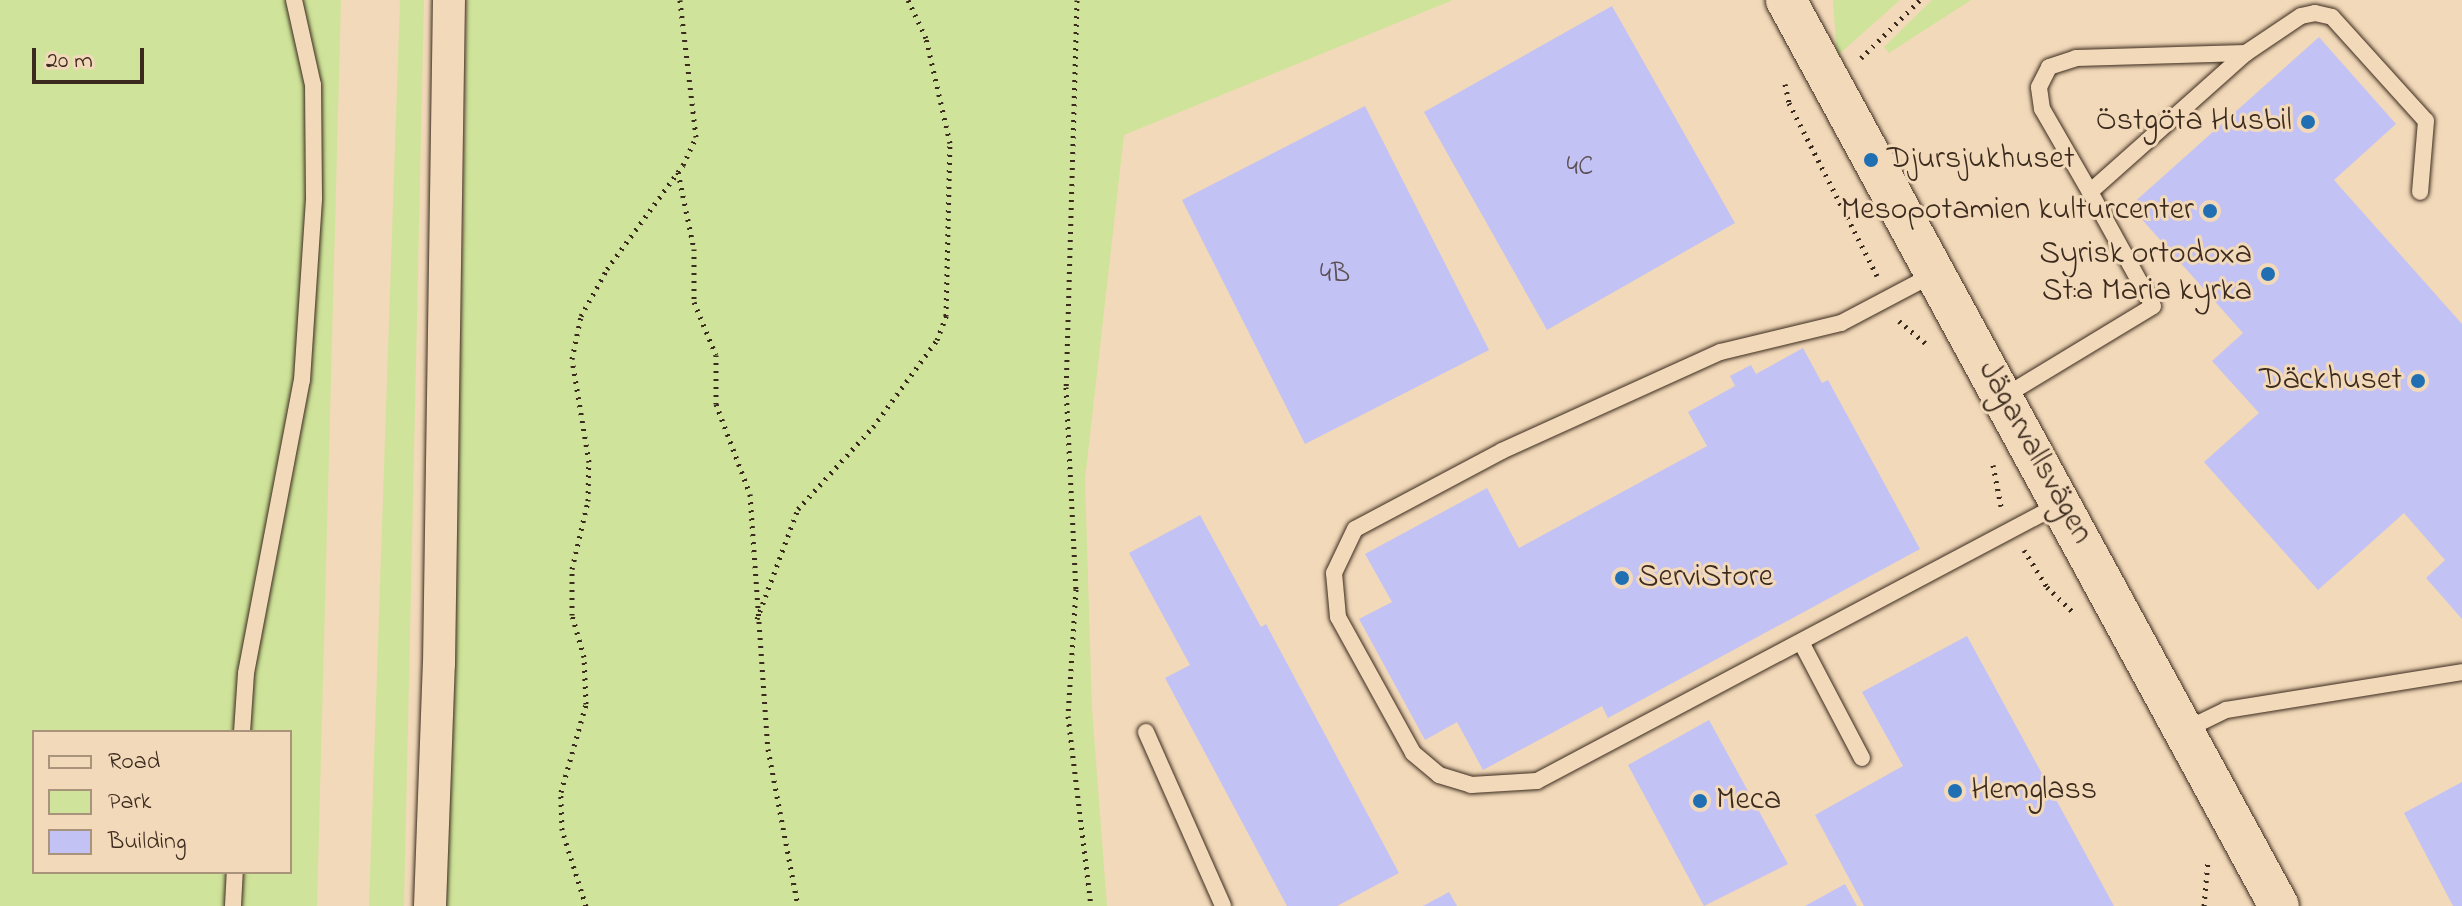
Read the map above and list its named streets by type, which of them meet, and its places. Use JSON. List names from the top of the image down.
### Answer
{
  "streets": {
    "street": ["Jägarvallsvägen"]
  },
  "places": [
    "Östgöta Husbil",
    "Djursjukhuset",
    "Mesopotamien kulturcenter",
    "Syrisk ortodoxa St:a Maria kyrka",
    "Däckhuset",
    "ServiStore",
    "Hemglass",
    "Meca"
  ],
  "house_numbers": ["4C", "4B"],
  "legend": ["Road", "Park", "Building"],
  "scale_bar": "20 m"
}
